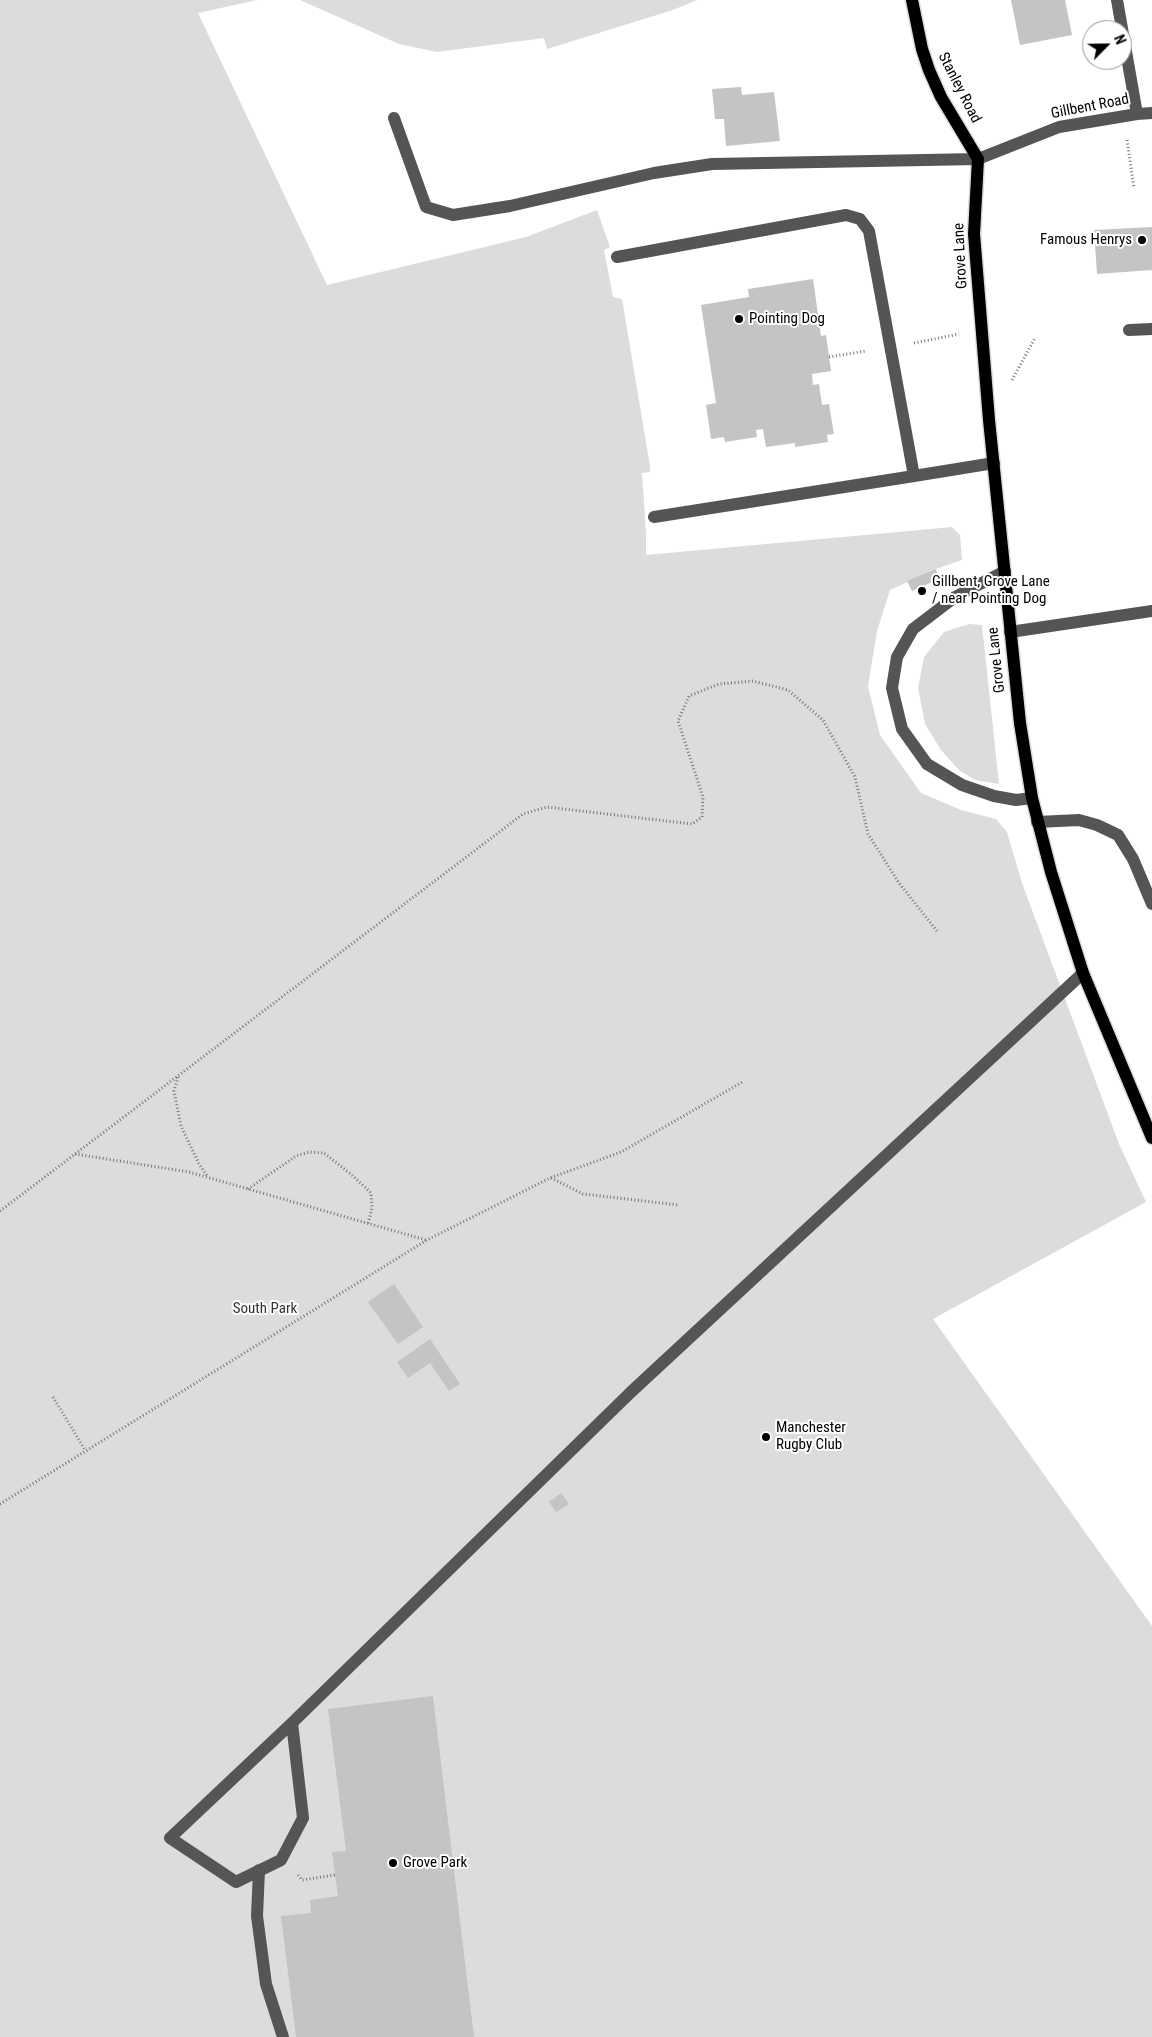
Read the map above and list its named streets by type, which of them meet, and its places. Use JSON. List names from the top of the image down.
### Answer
{
  "streets": {
    "main road": ["Stanley Road", "Grove Lane"],
    "street": ["Gillbent Road"]
  },
  "crossings": [
    ["Stanley Road", "Gillbent Road"],
    ["Stanley Road", "Grove Lane"],
    ["Gillbent Road", "Grove Lane"]
  ],
  "parks": ["South Park"],
  "places": [
    "Famous Henrys",
    "Pointing Dog",
    "Gillbent, Grove Lane / near Pointing Dog",
    "Manchester Rugby Club",
    "Grove Park"
  ],
  "north": "top right"
}
